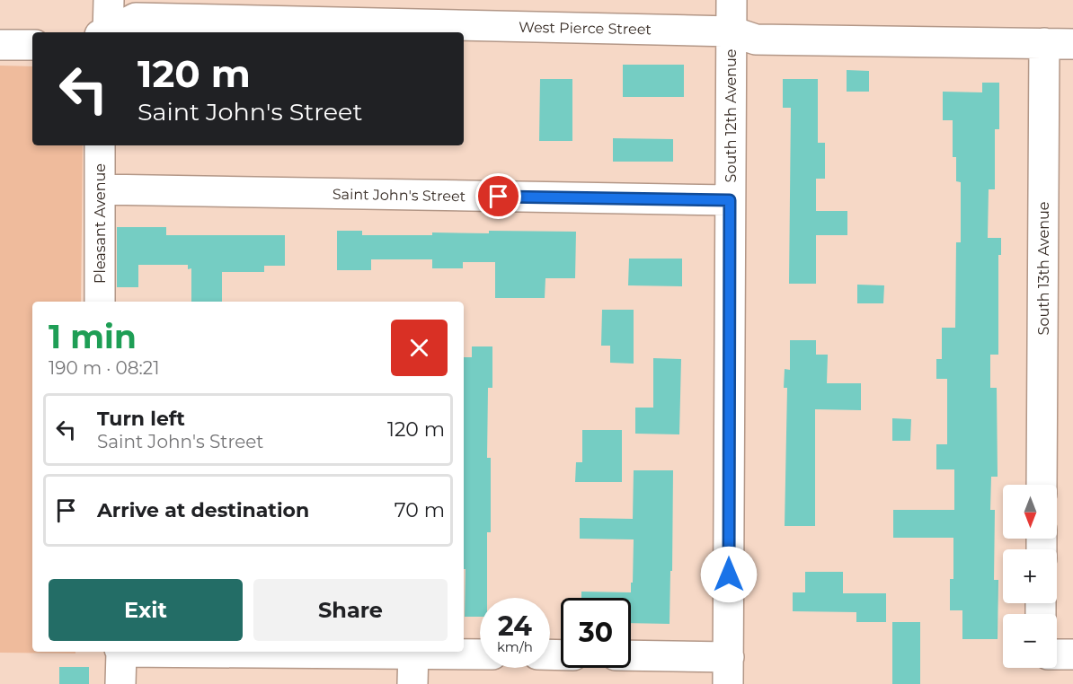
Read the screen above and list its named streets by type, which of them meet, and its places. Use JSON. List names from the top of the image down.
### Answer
{
  "streets": {
    "street": [
      "West Pierce Street",
      "South 12th Avenue",
      "Saint John's Street",
      "Pleasant Avenue",
      "South 13th Avenue"
    ]
  },
  "crossings": [
    ["West Pierce Street", "South 12th Avenue"],
    ["West Pierce Street", "South 13th Avenue"],
    ["South 12th Avenue", "Saint John's Street"],
    ["Saint John's Street", "Pleasant Avenue"]
  ],
  "north": "bottom",
  "page": {
    "turn": ["120 m", "Saint John's Street"],
    "heading": ["1 min", "190 m · 08:21"],
    "list": [
      {
        "name": "Turn left",
        "note": "Saint John's Street",
        "value": "120 m"
      },
      {
        "name": "Arrive at destination",
        "value": "70 m"
      }
    ],
    "map_buttons": ["+", "−"],
    "buttons": ["Exit", "Share"],
    "speed": "24 km/h",
    "limit": "30"
  }
}
